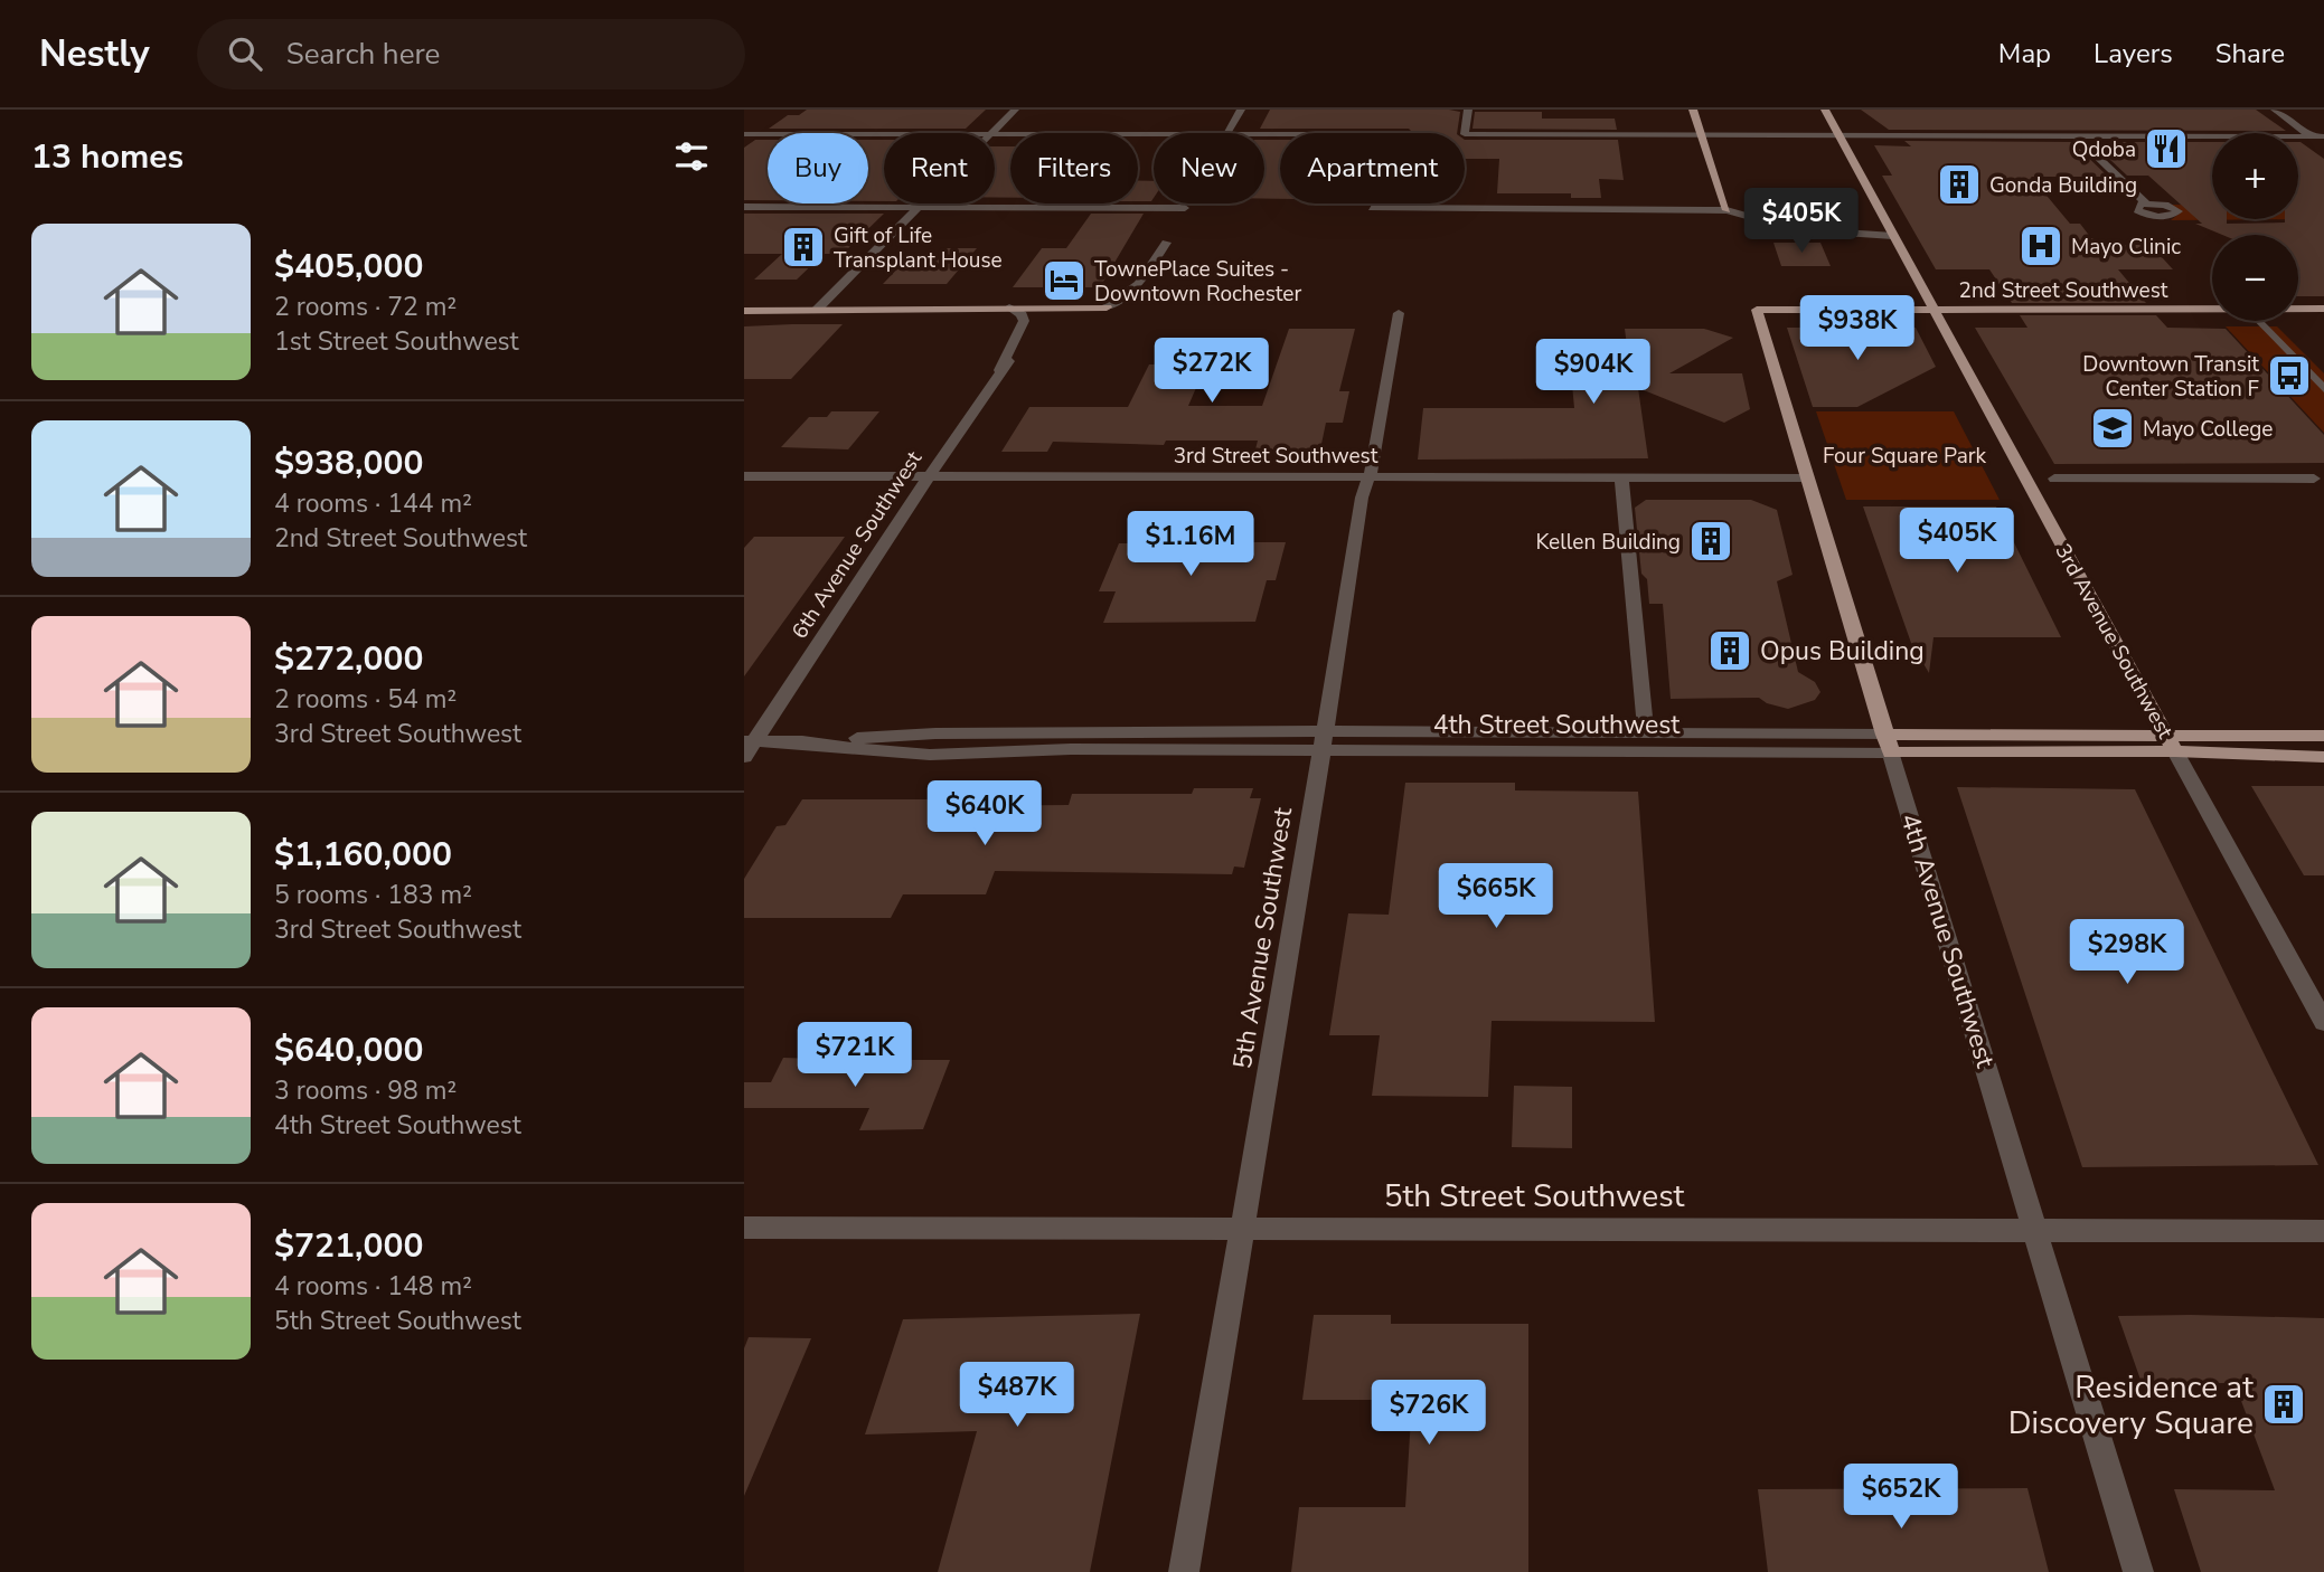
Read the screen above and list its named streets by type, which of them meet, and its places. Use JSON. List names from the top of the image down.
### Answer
{
  "streets": {
    "main road": [
      "2nd Street Southwest",
      "3rd Avenue Southwest",
      "4th Street Southwest",
      "4th Avenue Southwest"
    ],
    "street": [
      "3rd Street Southwest",
      "6th Avenue Southwest",
      "5th Avenue Southwest",
      "5th Street Southwest"
    ]
  },
  "crossings": [
    ["2nd Street Southwest", "3rd Avenue Southwest"],
    ["2nd Street Southwest", "4th Avenue Southwest"],
    ["3rd Street Southwest", "6th Avenue Southwest"],
    ["3rd Street Southwest", "5th Avenue Southwest"],
    ["3rd Street Southwest", "4th Avenue Southwest"],
    ["6th Avenue Southwest", "4th Street Southwest"],
    ["3rd Avenue Southwest", "4th Street Southwest"],
    ["4th Street Southwest", "5th Avenue Southwest"],
    ["4th Street Southwest", "4th Avenue Southwest"],
    ["5th Avenue Southwest", "5th Street Southwest"],
    ["4th Avenue Southwest", "5th Street Southwest"]
  ],
  "parks": ["Four Square Park"],
  "places": {
    "restaurant": ["Qdoba"],
    "building": [
      "Gonda Building",
      "Gift of Life Transplant House",
      "Kellen Building",
      "Opus Building",
      "Residence at Discovery Square"
    ],
    "hospital": ["Mayo Clinic"],
    "hotel": ["TownePlace Suites - Downtown Rochester"],
    "bus stop": ["Downtown Transit Center Station F"],
    "school or university": ["Mayo College"]
  },
  "page": {
    "header": "Nestly",
    "search": "Search here",
    "nav": ["Map", "Layers", "Share"],
    "heading": "13 homes",
    "map_buttons": ["+", "−"],
    "chip": [
      "Buy",
      "Rent",
      "Filters",
      "New",
      "Apartment"
    ],
    "price": [
      "$405K",
      "$938K",
      "$272K",
      "$904K",
      "$405K",
      "$1.16M",
      "$640K",
      "$665K",
      "$298K",
      "$721K",
      "$487K",
      "$726K",
      "$652K"
    ],
    "list": [
      {
        "name": "$405,000",
        "note": "2 rooms · 72 m² · 1st Street Southwest"
      },
      {
        "name": "$938,000",
        "note": "4 rooms · 144 m² · 2nd Street Southwest"
      },
      {
        "name": "$272,000",
        "note": "2 rooms · 54 m² · 3rd Street Southwest"
      },
      {
        "name": "$1,160,000",
        "note": "5 rooms · 183 m² · 3rd Street Southwest"
      },
      {
        "name": "$640,000",
        "note": "3 rooms · 98 m² · 4th Street Southwest"
      },
      {
        "name": "$721,000",
        "note": "4 rooms · 148 m² · 5th Street Southwest"
      }
    ]
  }
}
